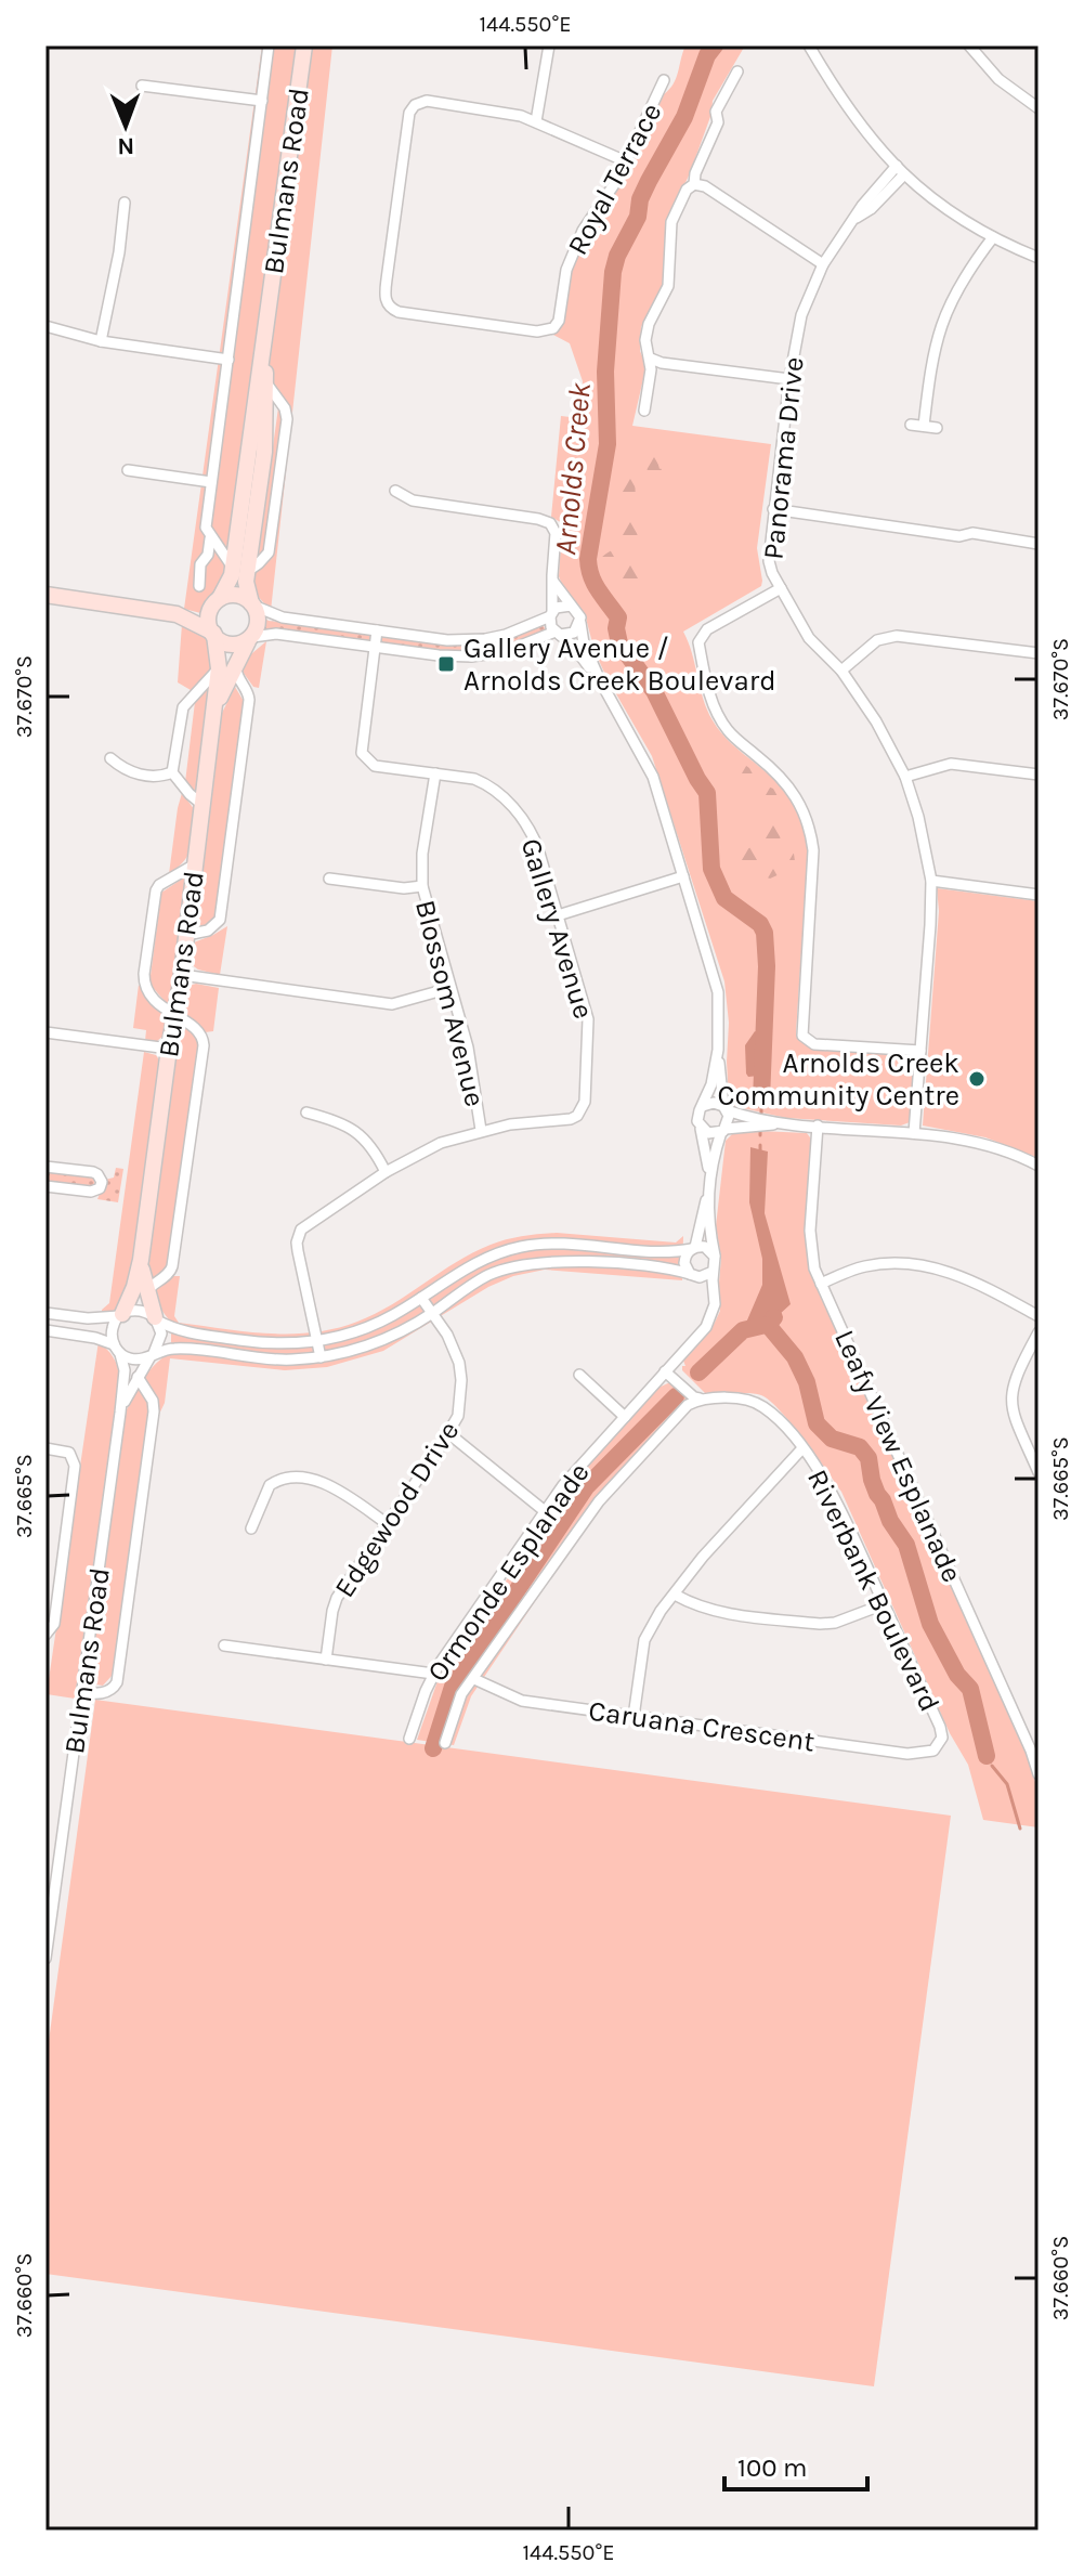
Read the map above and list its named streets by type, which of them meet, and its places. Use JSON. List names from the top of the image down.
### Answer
{
  "streets": {
    "street": [
      "Royal Terrace",
      "Bulmans Road",
      "Panorama Drive",
      "Gallery Avenue",
      "Blossom Avenue",
      "Leafy View Esplanade",
      "Edgewood Drive",
      "Ormonde Esplanade",
      "Riverbank Boulevard",
      "Caruana Crescent"
    ]
  },
  "crossings": [
    ["Gallery Avenue", "Blossom Avenue"],
    ["Riverbank Boulevard", "Caruana Crescent"]
  ],
  "water": ["Arnolds Creek"],
  "places": {
    "transit": ["Gallery Avenue / Arnolds Creek Boulevard"],
    "other": ["Arnolds Creek Community Centre"]
  },
  "scale_bar": "100 m",
  "north": "bottom",
  "coordinates": [
    "144.550°E",
    "37.670°S",
    "37.665°S",
    "37.660°S"
  ]
}
